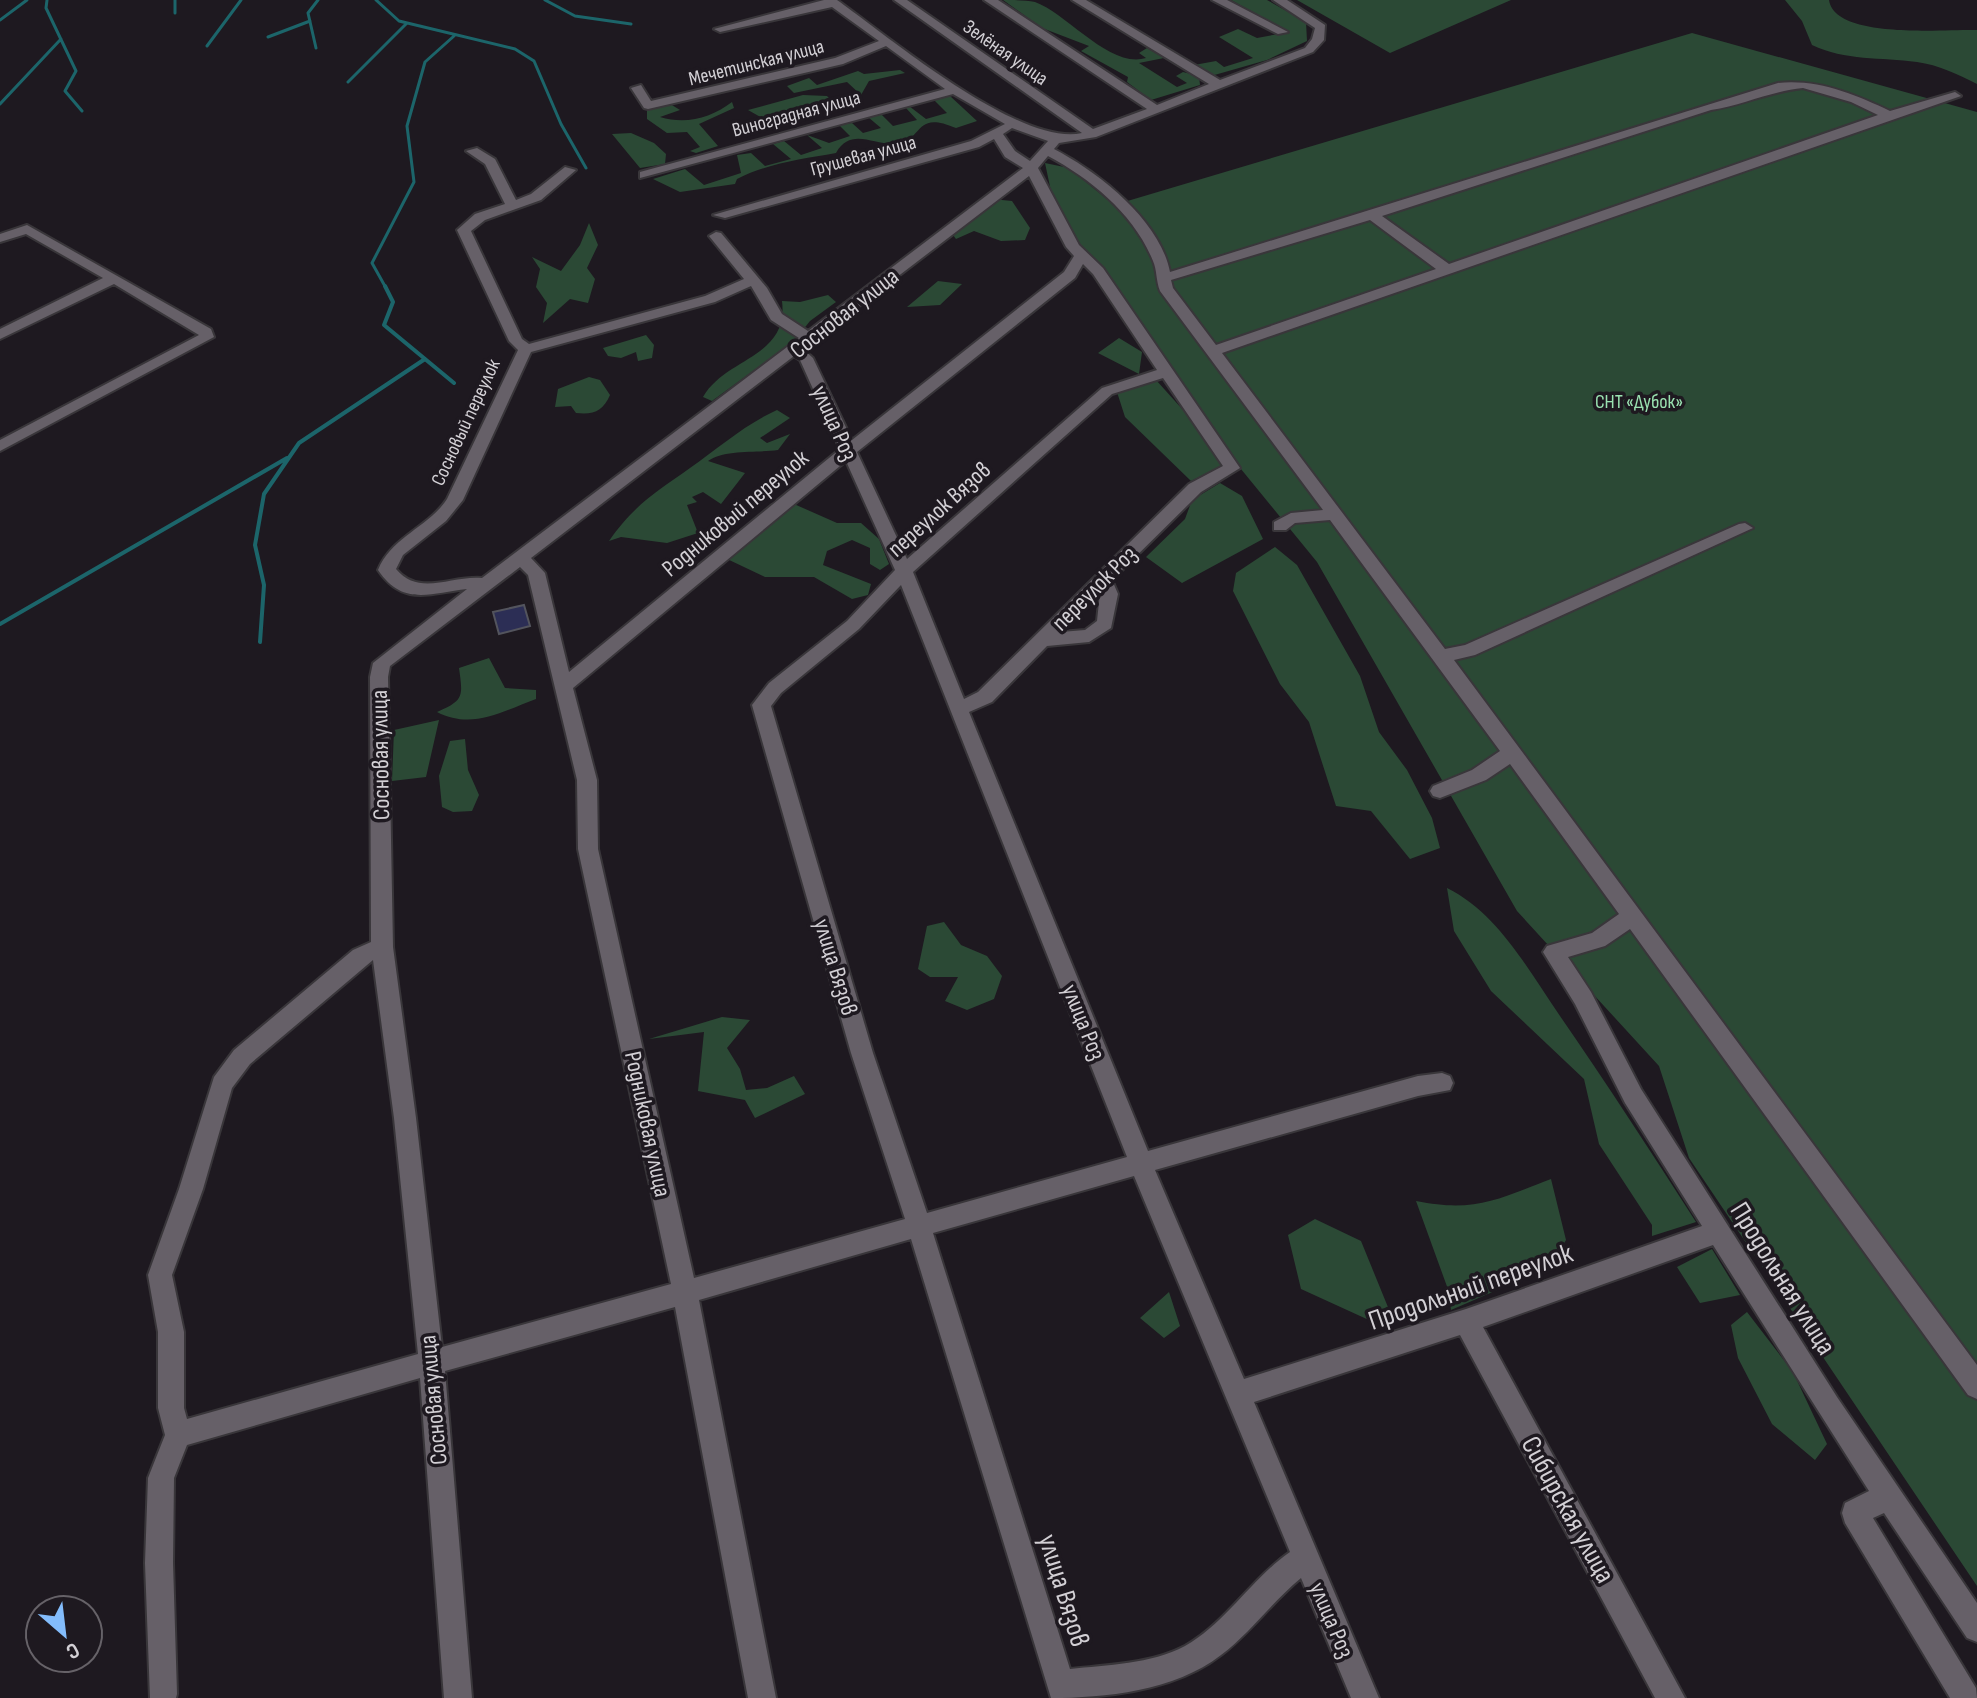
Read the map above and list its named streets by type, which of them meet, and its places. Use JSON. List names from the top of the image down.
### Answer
{
  "streets": {
    "street": [
      "Зелёная улица",
      "Мечетинская улица",
      "Виноградная улица",
      "Грушевая улица",
      "Сосновая улица",
      "Сосновый переулок",
      "улица Роз",
      "переулок Вязов",
      "Родниковый переулок",
      "переулок Роз",
      "улица Вязов",
      "Родниковая улица",
      "Продольная улица",
      "Продольный переулок",
      "Сибирская улица"
    ]
  },
  "crossings": [
    ["Сосновая улица", "Сосновый переулок"],
    ["Сосновая улица", "улица Роз"],
    ["Сосновая улица", "Родниковая улица"],
    ["улица Роз", "переулок Вязов"],
    ["улица Роз", "Родниковый переулок"],
    ["улица Роз", "переулок Роз"],
    ["улица Роз", "Продольный переулок"],
    ["переулок Вязов", "переулок Роз"],
    ["переулок Вязов", "улица Вязов"],
    ["Родниковый переулок", "Родниковая улица"],
    ["Продольная улица", "Продольный переулок"],
    ["Продольный переулок", "Сибирская улица"]
  ],
  "parks": ["СНТ «Дубок»"],
  "north": "bottom right"
}
